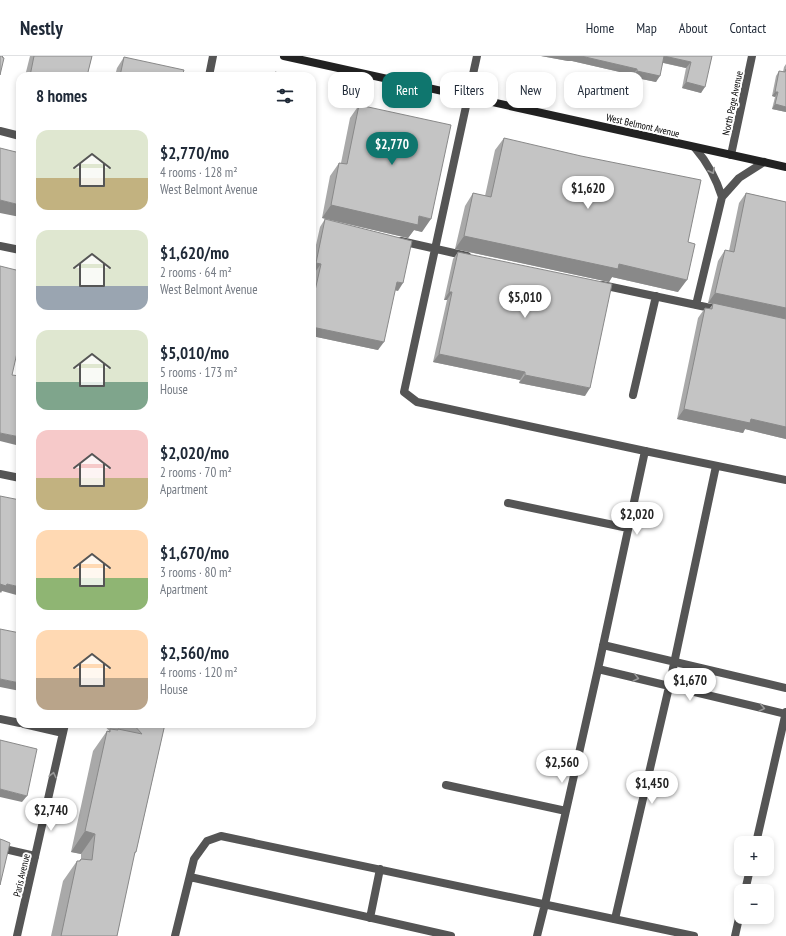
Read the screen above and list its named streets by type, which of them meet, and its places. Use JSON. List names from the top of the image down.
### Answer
{
  "streets": {
    "main road": ["West Belmont Avenue"],
    "street": ["North Page Avenue", "Paris Avenue"]
  },
  "crossings": [
    ["North Page Avenue", "West Belmont Avenue"]
  ],
  "one_way": ["Paris Avenue"],
  "page": {
    "header": "Nestly",
    "nav": [
      "Home",
      "Map",
      "About",
      "Contact"
    ],
    "chip": [
      "Buy",
      "Rent",
      "Filters",
      "New",
      "Apartment"
    ],
    "heading": "8 homes",
    "list": [
      {
        "name": "$2,770/mo",
        "note": "4 rooms · 128 m² · West Belmont Avenue"
      },
      {
        "name": "$1,620/mo",
        "note": "2 rooms · 64 m² · West Belmont Avenue"
      },
      {
        "name": "$5,010/mo",
        "note": "5 rooms · 173 m² · House"
      },
      {
        "name": "$2,020/mo",
        "note": "2 rooms · 70 m² · Apartment"
      },
      {
        "name": "$1,670/mo",
        "note": "3 rooms · 80 m² · Apartment"
      },
      {
        "name": "$2,560/mo",
        "note": "4 rooms · 120 m² · House"
      }
    ],
    "price": [
      "$2,770",
      "$1,620",
      "$5,010",
      "$2,020",
      "$1,670",
      "$2,560",
      "$1,450",
      "$2,740"
    ],
    "map_buttons": ["+", "−"]
  }
}
